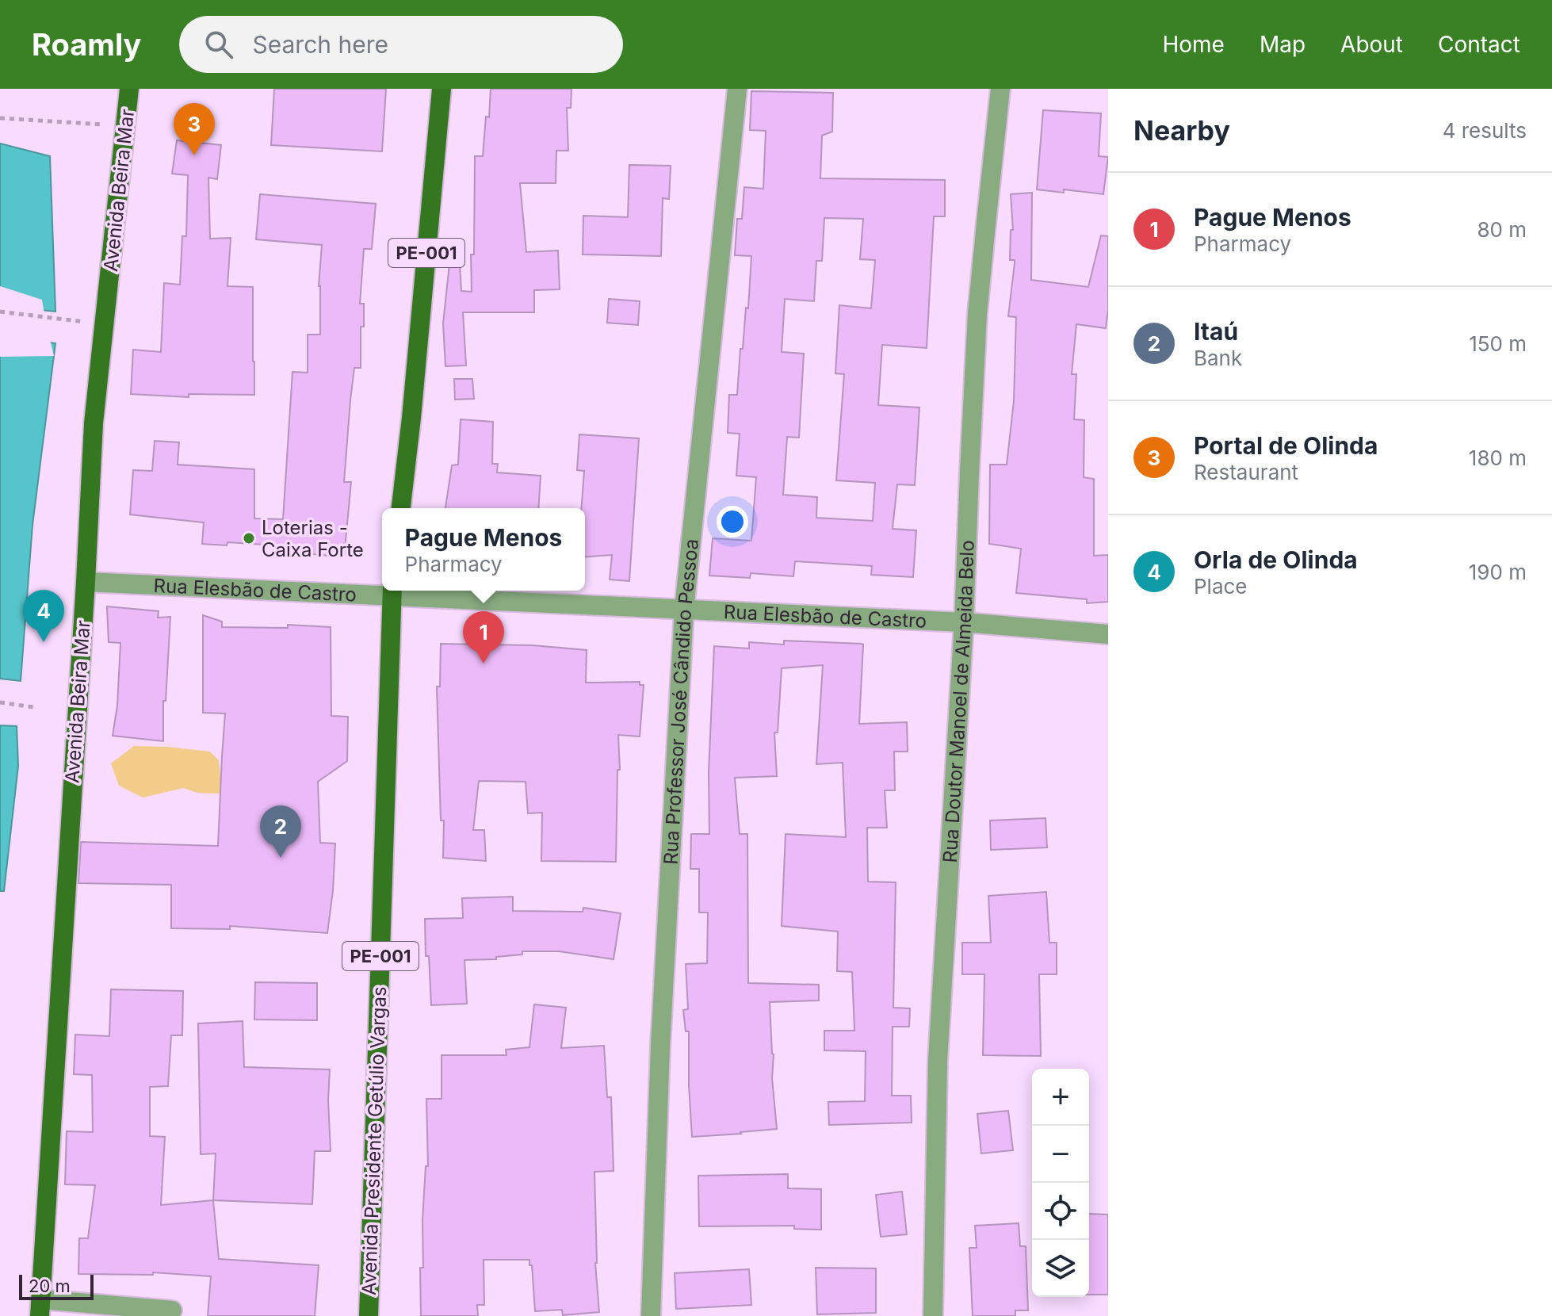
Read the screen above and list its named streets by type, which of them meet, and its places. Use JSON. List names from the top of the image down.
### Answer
{
  "streets": {
    "main road": ["Avenida Beira Mar", "PE-001", "Avenida Presidente Getúlio Vargas"],
    "street": ["Rua Elesbão de Castro", "Rua Professor José Cândido Pessoa", "Rua Doutor Manoel de Almeida Belo"]
  },
  "crossings": [
    ["Avenida Beira Mar", "Rua Elesbão de Castro"],
    ["Rua Elesbão de Castro", "Rua Professor José Cândido Pessoa"],
    ["Rua Elesbão de Castro", "Rua Doutor Manoel de Almeida Belo"],
    ["Rua Elesbão de Castro", "Avenida Presidente Getúlio Vargas"]
  ],
  "places": ["Loterias - Caixa Forte"],
  "scale_bar": "20 m",
  "page": {
    "header": "Roamly",
    "search": "Search here",
    "nav": [
      "Home",
      "Map",
      "About",
      "Contact"
    ],
    "heading": ["Nearby", "4 results"],
    "pins": [
      "3",
      "4",
      "1",
      "2"
    ],
    "list": [
      {
        "mark": "1",
        "name": "Pague Menos",
        "note": "Pharmacy",
        "value": "80 m"
      },
      {
        "mark": "2",
        "name": "Itaú",
        "note": "Bank",
        "value": "150 m"
      },
      {
        "mark": "3",
        "name": "Portal de Olinda",
        "note": "Restaurant",
        "value": "180 m"
      },
      {
        "mark": "4",
        "name": "Orla de Olinda",
        "note": "Place",
        "value": "190 m"
      }
    ],
    "popup": ["Pague Menos", "Pharmacy"],
    "map_buttons": ["+", "−"],
    "scale": "20 m"
  }
}
